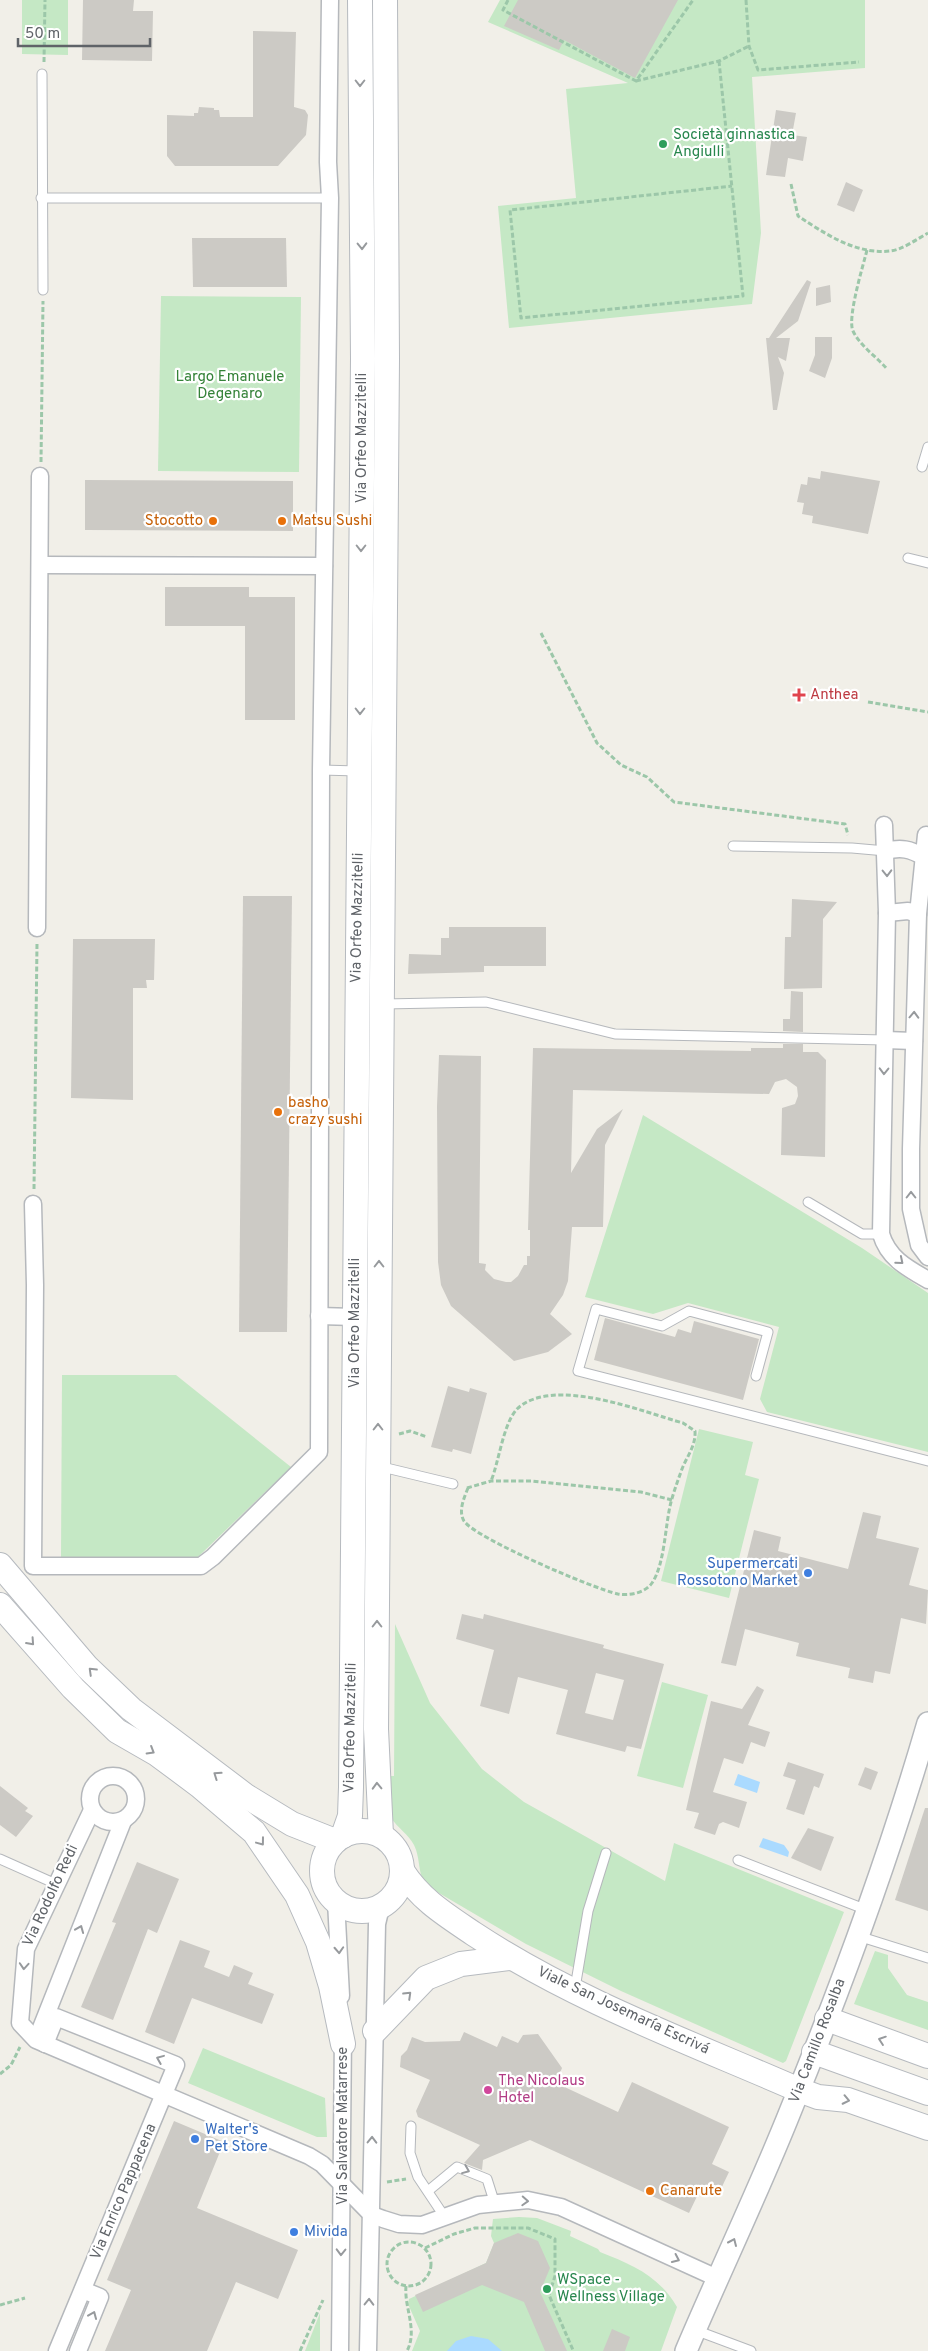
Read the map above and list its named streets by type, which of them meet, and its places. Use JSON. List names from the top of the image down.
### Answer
{
  "streets": {
    "main road": ["Via Orfeo Mazzitelli", "Viale San Josemaría Escrivá"],
    "street": [
      "Via Rodolfo Redi",
      "Via Camillo Rosalba",
      "Via Salvatore Matarrese",
      "Via Enrico Pappacena"
    ]
  },
  "crossings": [
    ["Via Orfeo Mazzitelli", "Via Salvatore Matarrese"],
    ["Viale San Josemaría Escrivá", "Via Camillo Rosalba"]
  ],
  "parks": ["Largo Emanuele Degenaro"],
  "places": {
    "other": [
      "Società ginnastica Angiulli",
      "Stocotto",
      "Matsu Sushi",
      "basho crazy sushi",
      "Supermercati Rossotono Market",
      "The Nicolaus Hotel",
      "Walter's Pet Store",
      "Canarute",
      "Mivida",
      "WSpace - Wellness Village"
    ],
    "health": ["Anthea"]
  },
  "scale_bar": "50 m"
}
